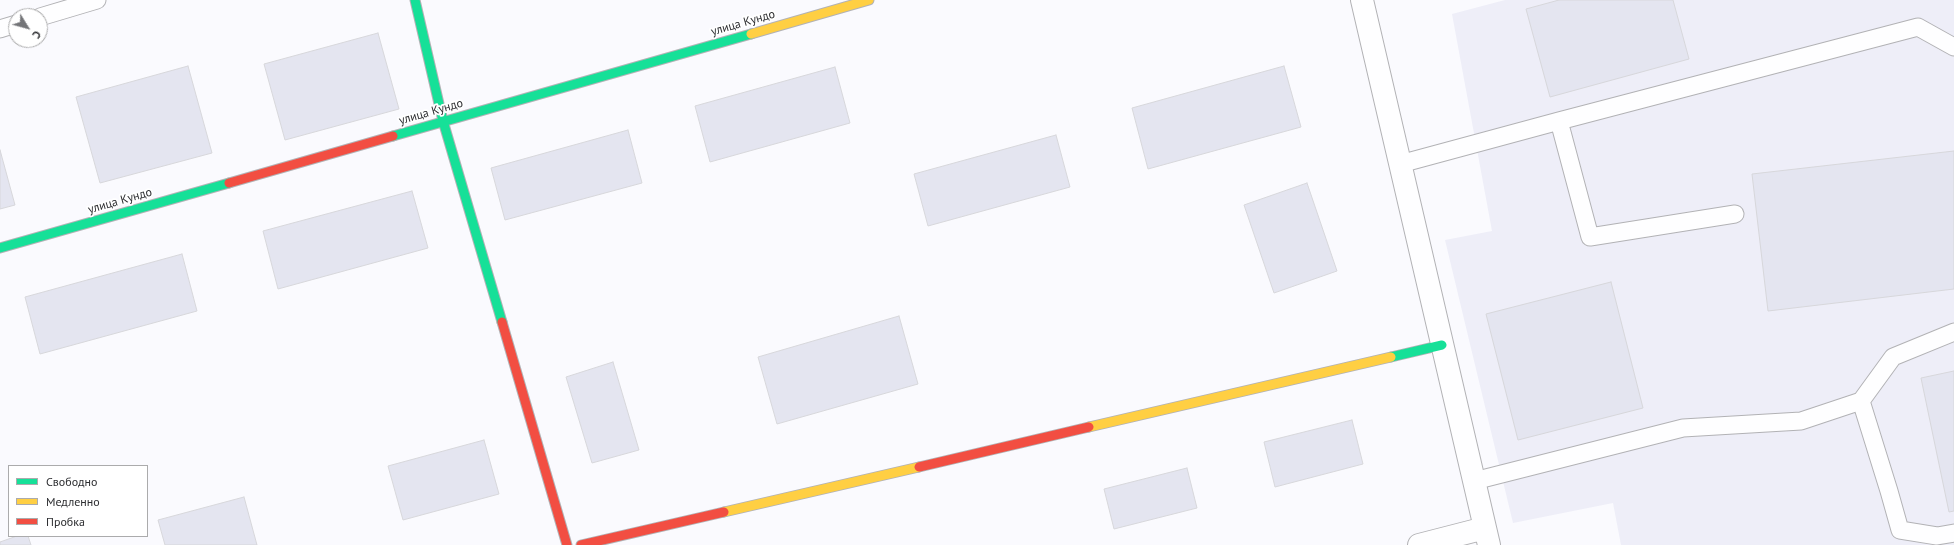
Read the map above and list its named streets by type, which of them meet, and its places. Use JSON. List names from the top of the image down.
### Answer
{
  "streets": {
    "street": ["улица Кундо"]
  },
  "legend": ["Свободно", "Медленно", "Пробка"],
  "north": "bottom right"
}
